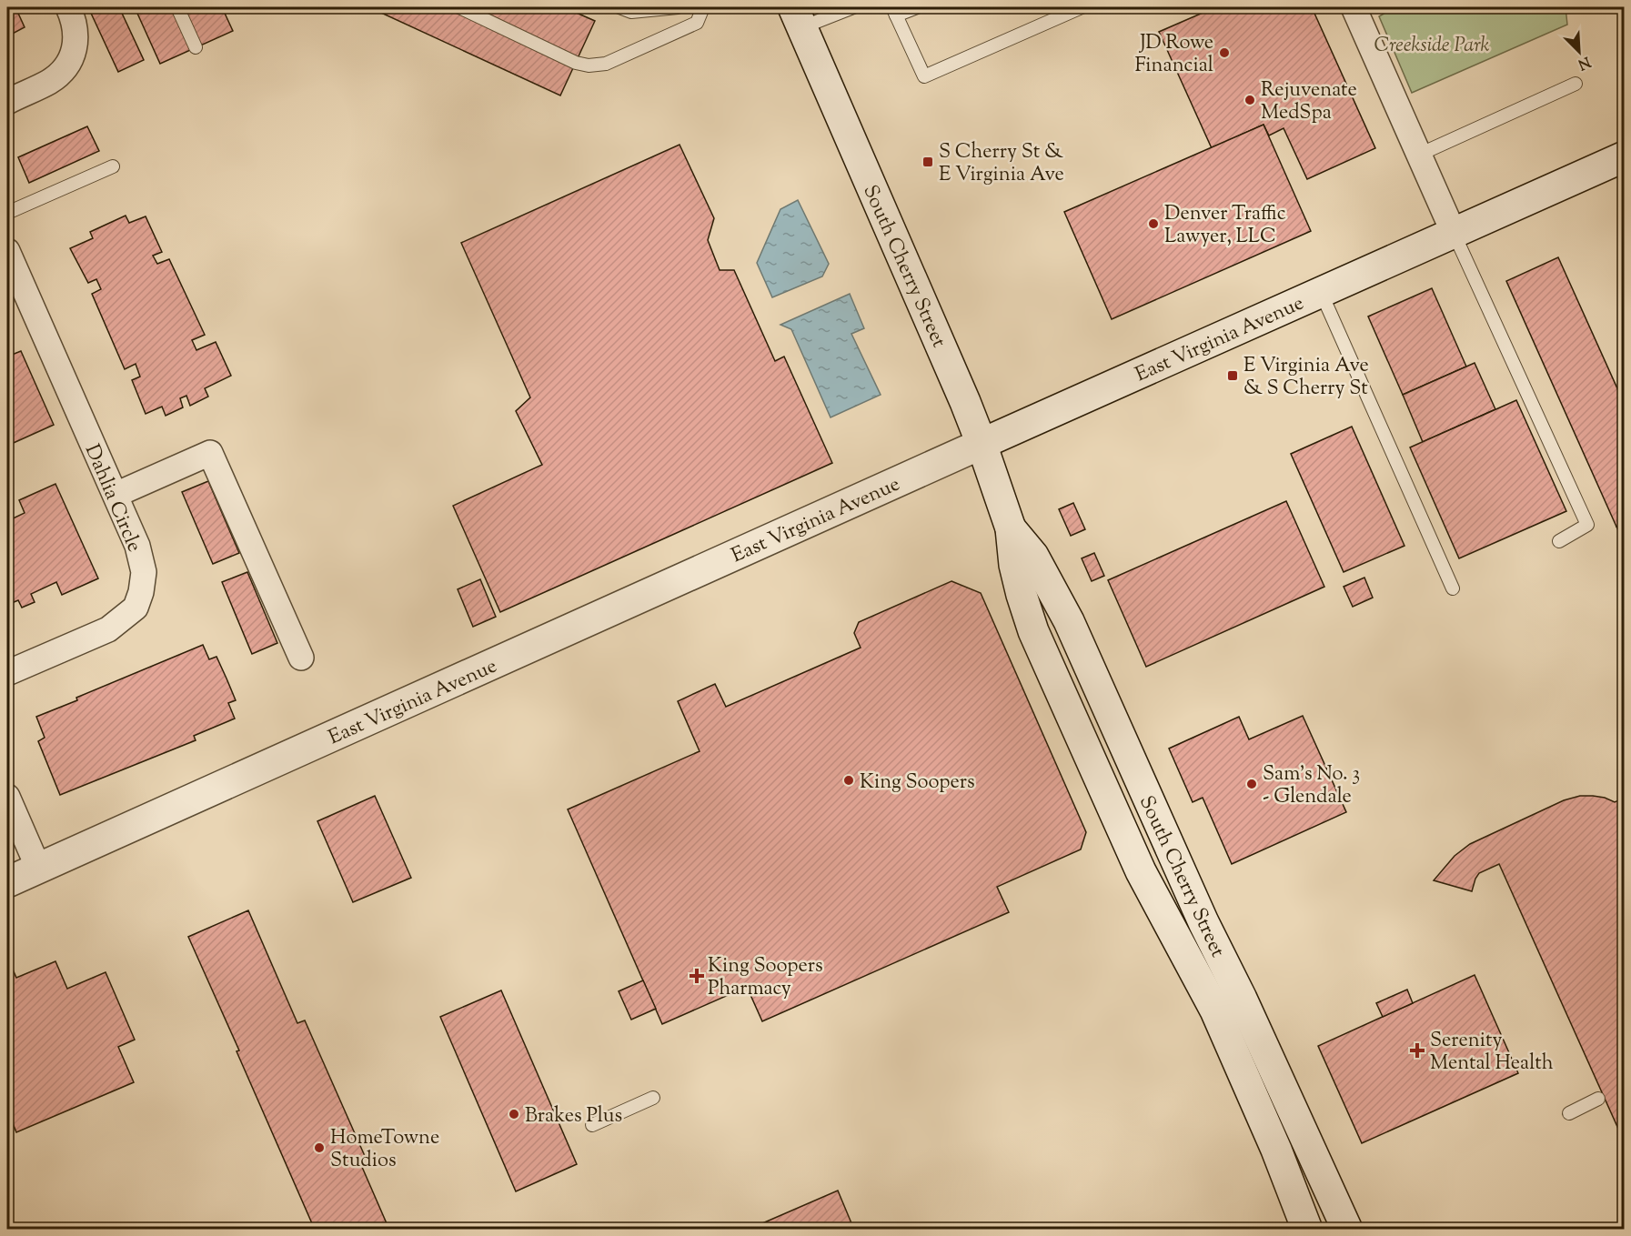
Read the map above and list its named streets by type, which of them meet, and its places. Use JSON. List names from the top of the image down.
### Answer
{
  "streets": {
    "main road": ["South Cherry Street", "East Virginia Avenue"],
    "street": ["Dahlia Circle"]
  },
  "crossings": [
    ["South Cherry Street", "East Virginia Avenue"]
  ],
  "parks": ["Creekside Park"],
  "places": {
    "other": [
      "JD Rowe Financial",
      "Rejuvenate MedSpa",
      "Denver Traffic Lawyer, LLC",
      "King Soopers",
      "Sam's No. 3 - Glendale",
      "Brakes Plus",
      "HomeTowne Studios"
    ],
    "transit": ["S Cherry St & E Virginia Ave", "E Virginia Ave & S Cherry St"],
    "health": ["King Soopers Pharmacy", "Serenity Mental Health"]
  },
  "north": "bottom right"
}
